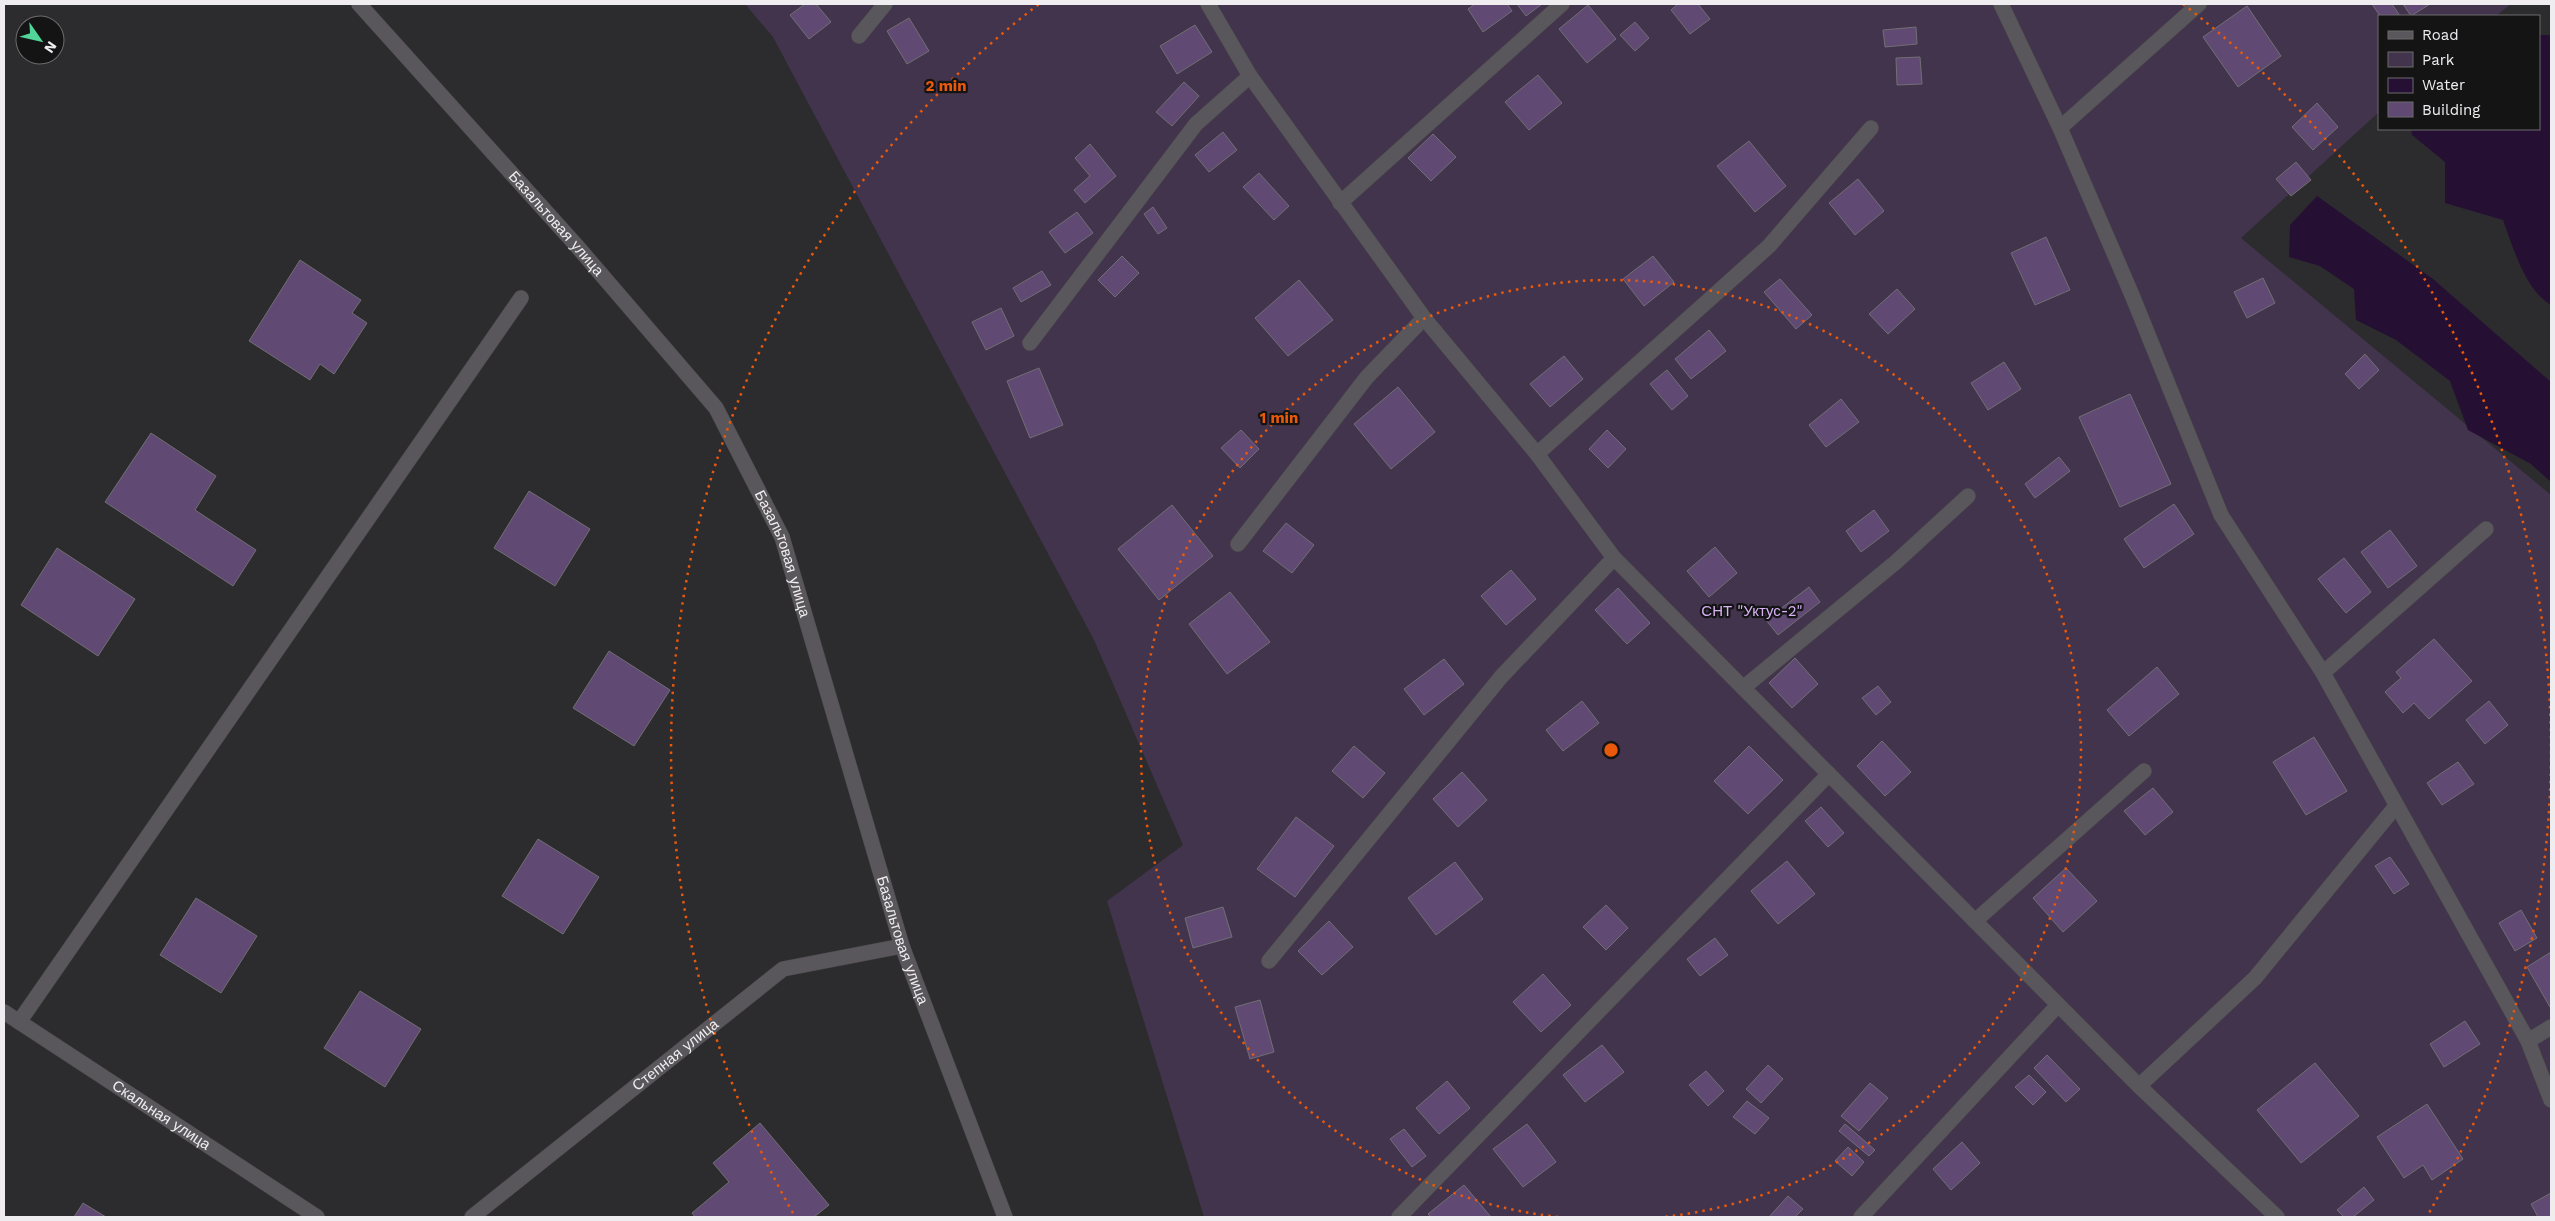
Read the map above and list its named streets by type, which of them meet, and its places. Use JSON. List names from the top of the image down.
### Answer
{
  "streets": {
    "street": ["Базальтовая улица", "Степная улица", "Скальная улица"]
  },
  "crossings": [
    ["Базальтовая улица", "Степная улица"]
  ],
  "parks": ["СНТ \"Уктус-2\""],
  "legend": [
    "Road",
    "Park",
    "Water",
    "Building"
  ],
  "north": "bottom right",
  "rings": ["2 min", "1 min"]
}
